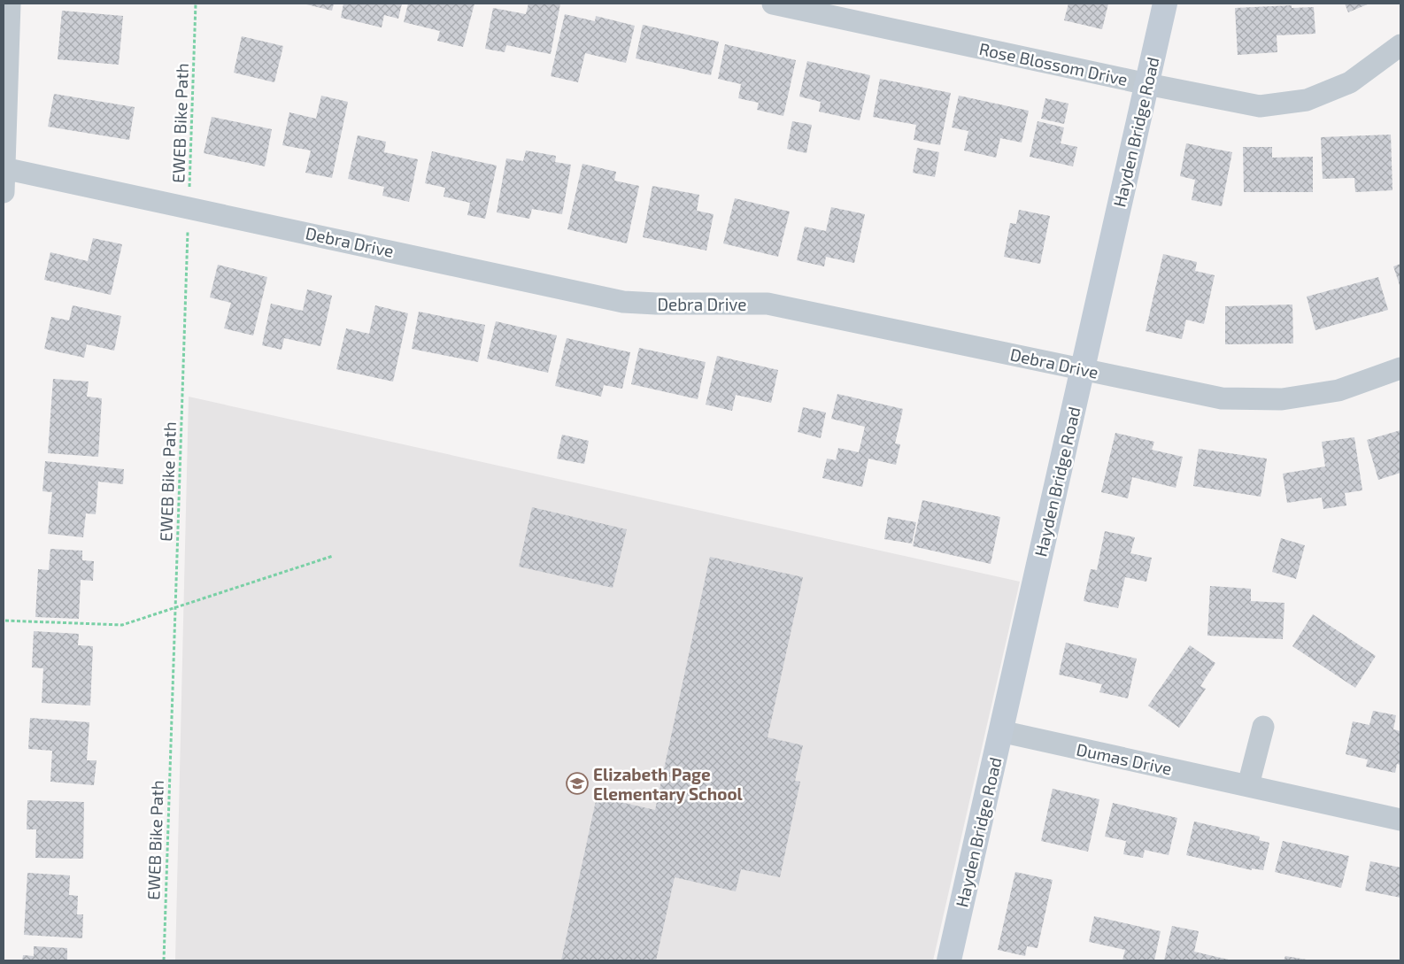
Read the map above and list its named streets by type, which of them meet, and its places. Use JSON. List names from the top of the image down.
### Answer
{
  "streets": {
    "street": [
      "Rose Blossom Drive",
      "Hayden Bridge Road",
      "Debra Drive",
      "Dumas Drive"
    ],
    "path": ["EWEB Bike Path"]
  },
  "crossings": [
    ["Rose Blossom Drive", "Hayden Bridge Road"],
    ["EWEB Bike Path", "Debra Drive"],
    ["Hayden Bridge Road", "Debra Drive"],
    ["Hayden Bridge Road", "Dumas Drive"]
  ],
  "places": {
    "school or university": ["Elizabeth Page Elementary School"]
  }
}
